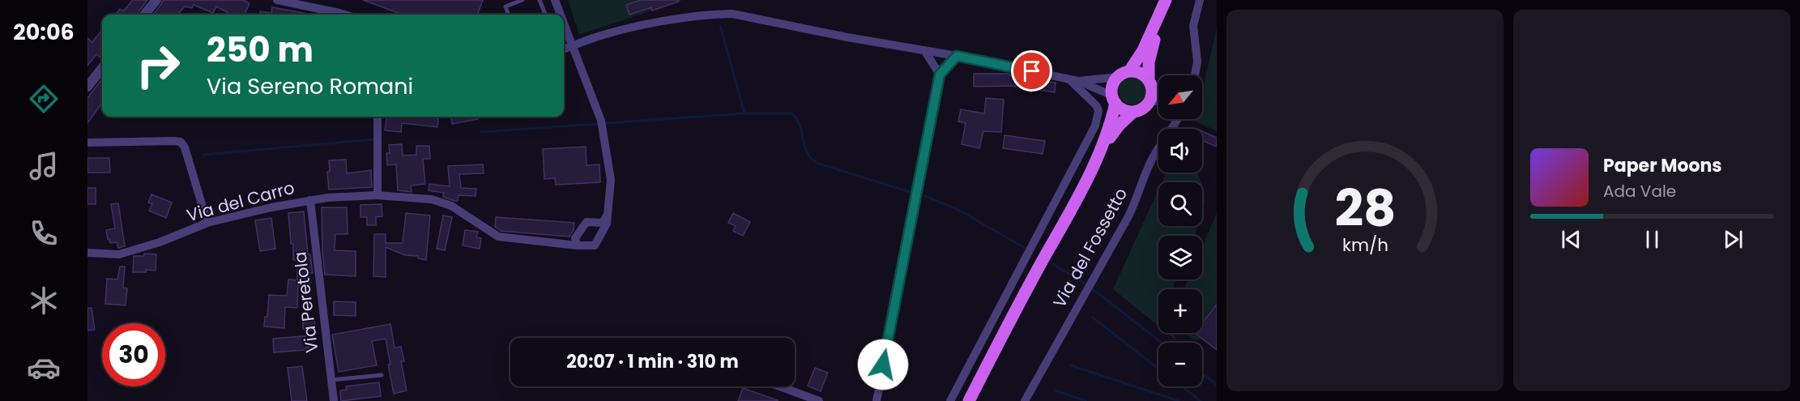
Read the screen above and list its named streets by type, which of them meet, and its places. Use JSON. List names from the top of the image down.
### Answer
{
  "streets": {
    "street": ["Via del Carro", "Via del Fossetto", "Via Peretola"]
  },
  "crossings": [
    ["Via del Carro", "Via Peretola"]
  ],
  "north": "bottom left",
  "page": {
    "tabs": "20:06",
    "turn": ["250 m", "Via Sereno Romani"],
    "map_buttons": ["+", "−"],
    "song": ["Paper Moons", "Ada Vale"],
    "limit": "30",
    "trip": "20:07 · 1 min · 310 m",
    "gauge": ["28", "km/h"]
  }
}
